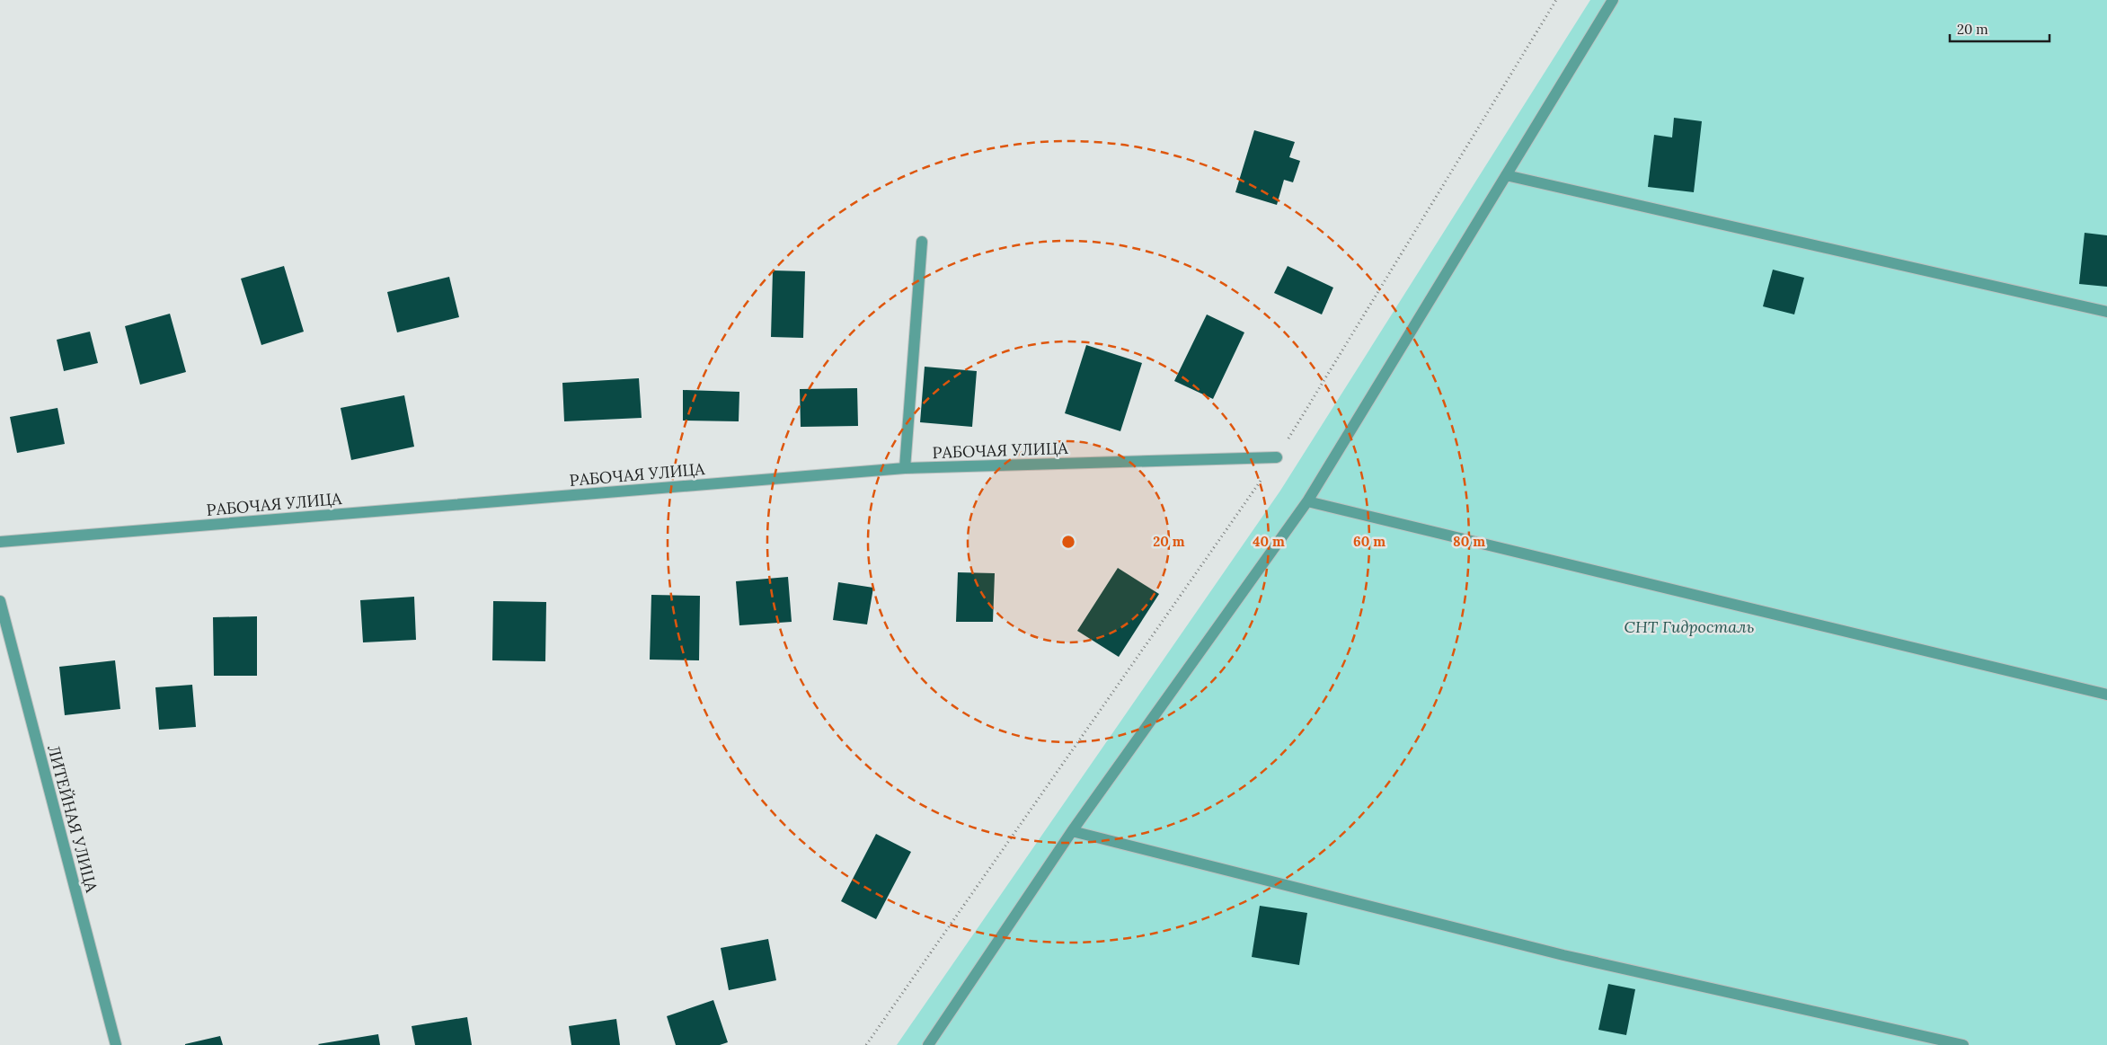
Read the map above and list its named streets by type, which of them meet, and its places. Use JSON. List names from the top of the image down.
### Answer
{
  "streets": {
    "street": ["РАБОЧАЯ УЛИЦА", "ЛИТЕЙНАЯ УЛИЦА"]
  },
  "parks": ["СНТ Гидросталь"],
  "scale_bar": "20 m",
  "rings": [
    "20 m",
    "40 m",
    "60 m",
    "80 m"
  ]
}
